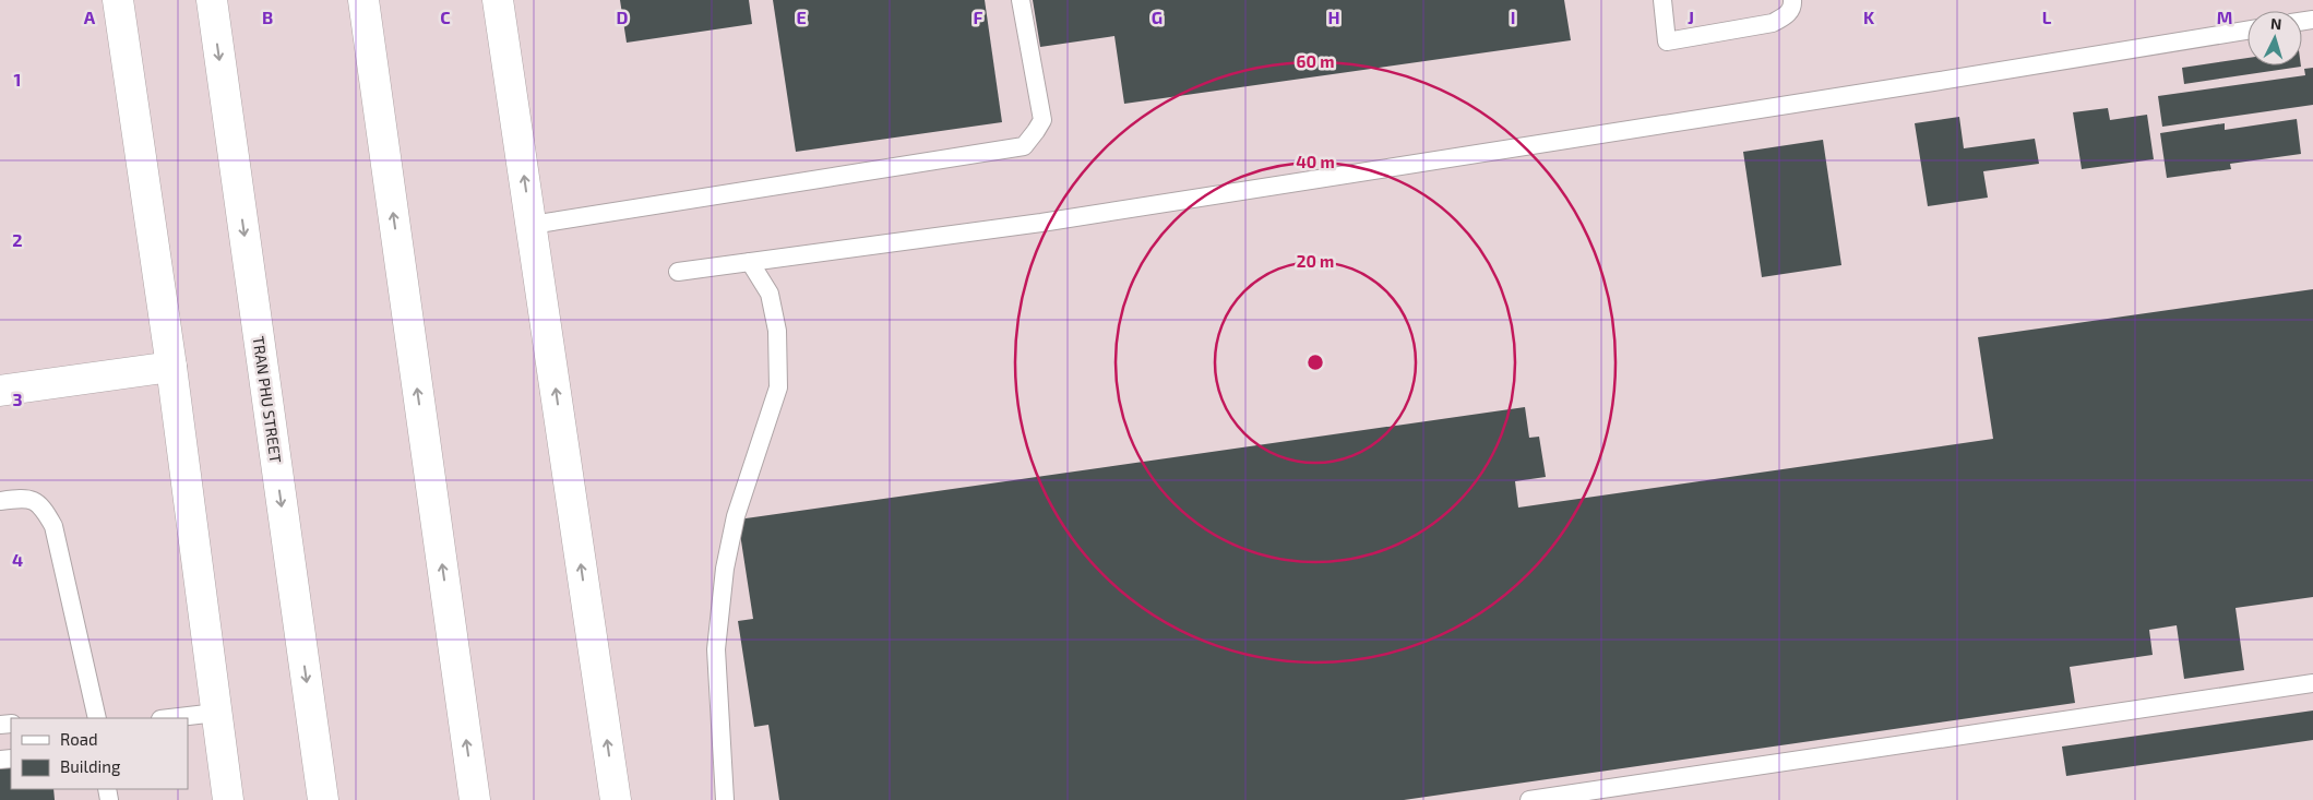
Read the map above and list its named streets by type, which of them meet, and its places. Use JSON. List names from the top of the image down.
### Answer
{
  "streets": {
    "street": ["TRAN PHU STREET"]
  },
  "legend": ["Road", "Building"],
  "north": "top",
  "grid": {
    "columns": [
      "A",
      "B",
      "C",
      "D",
      "E",
      "F",
      "G",
      "H",
      "I",
      "J",
      "K",
      "L",
      "M"
    ],
    "rows": [
      "1",
      "2",
      "3",
      "4"
    ]
  },
  "rings": ["60 m", "40 m", "20 m"]
}
